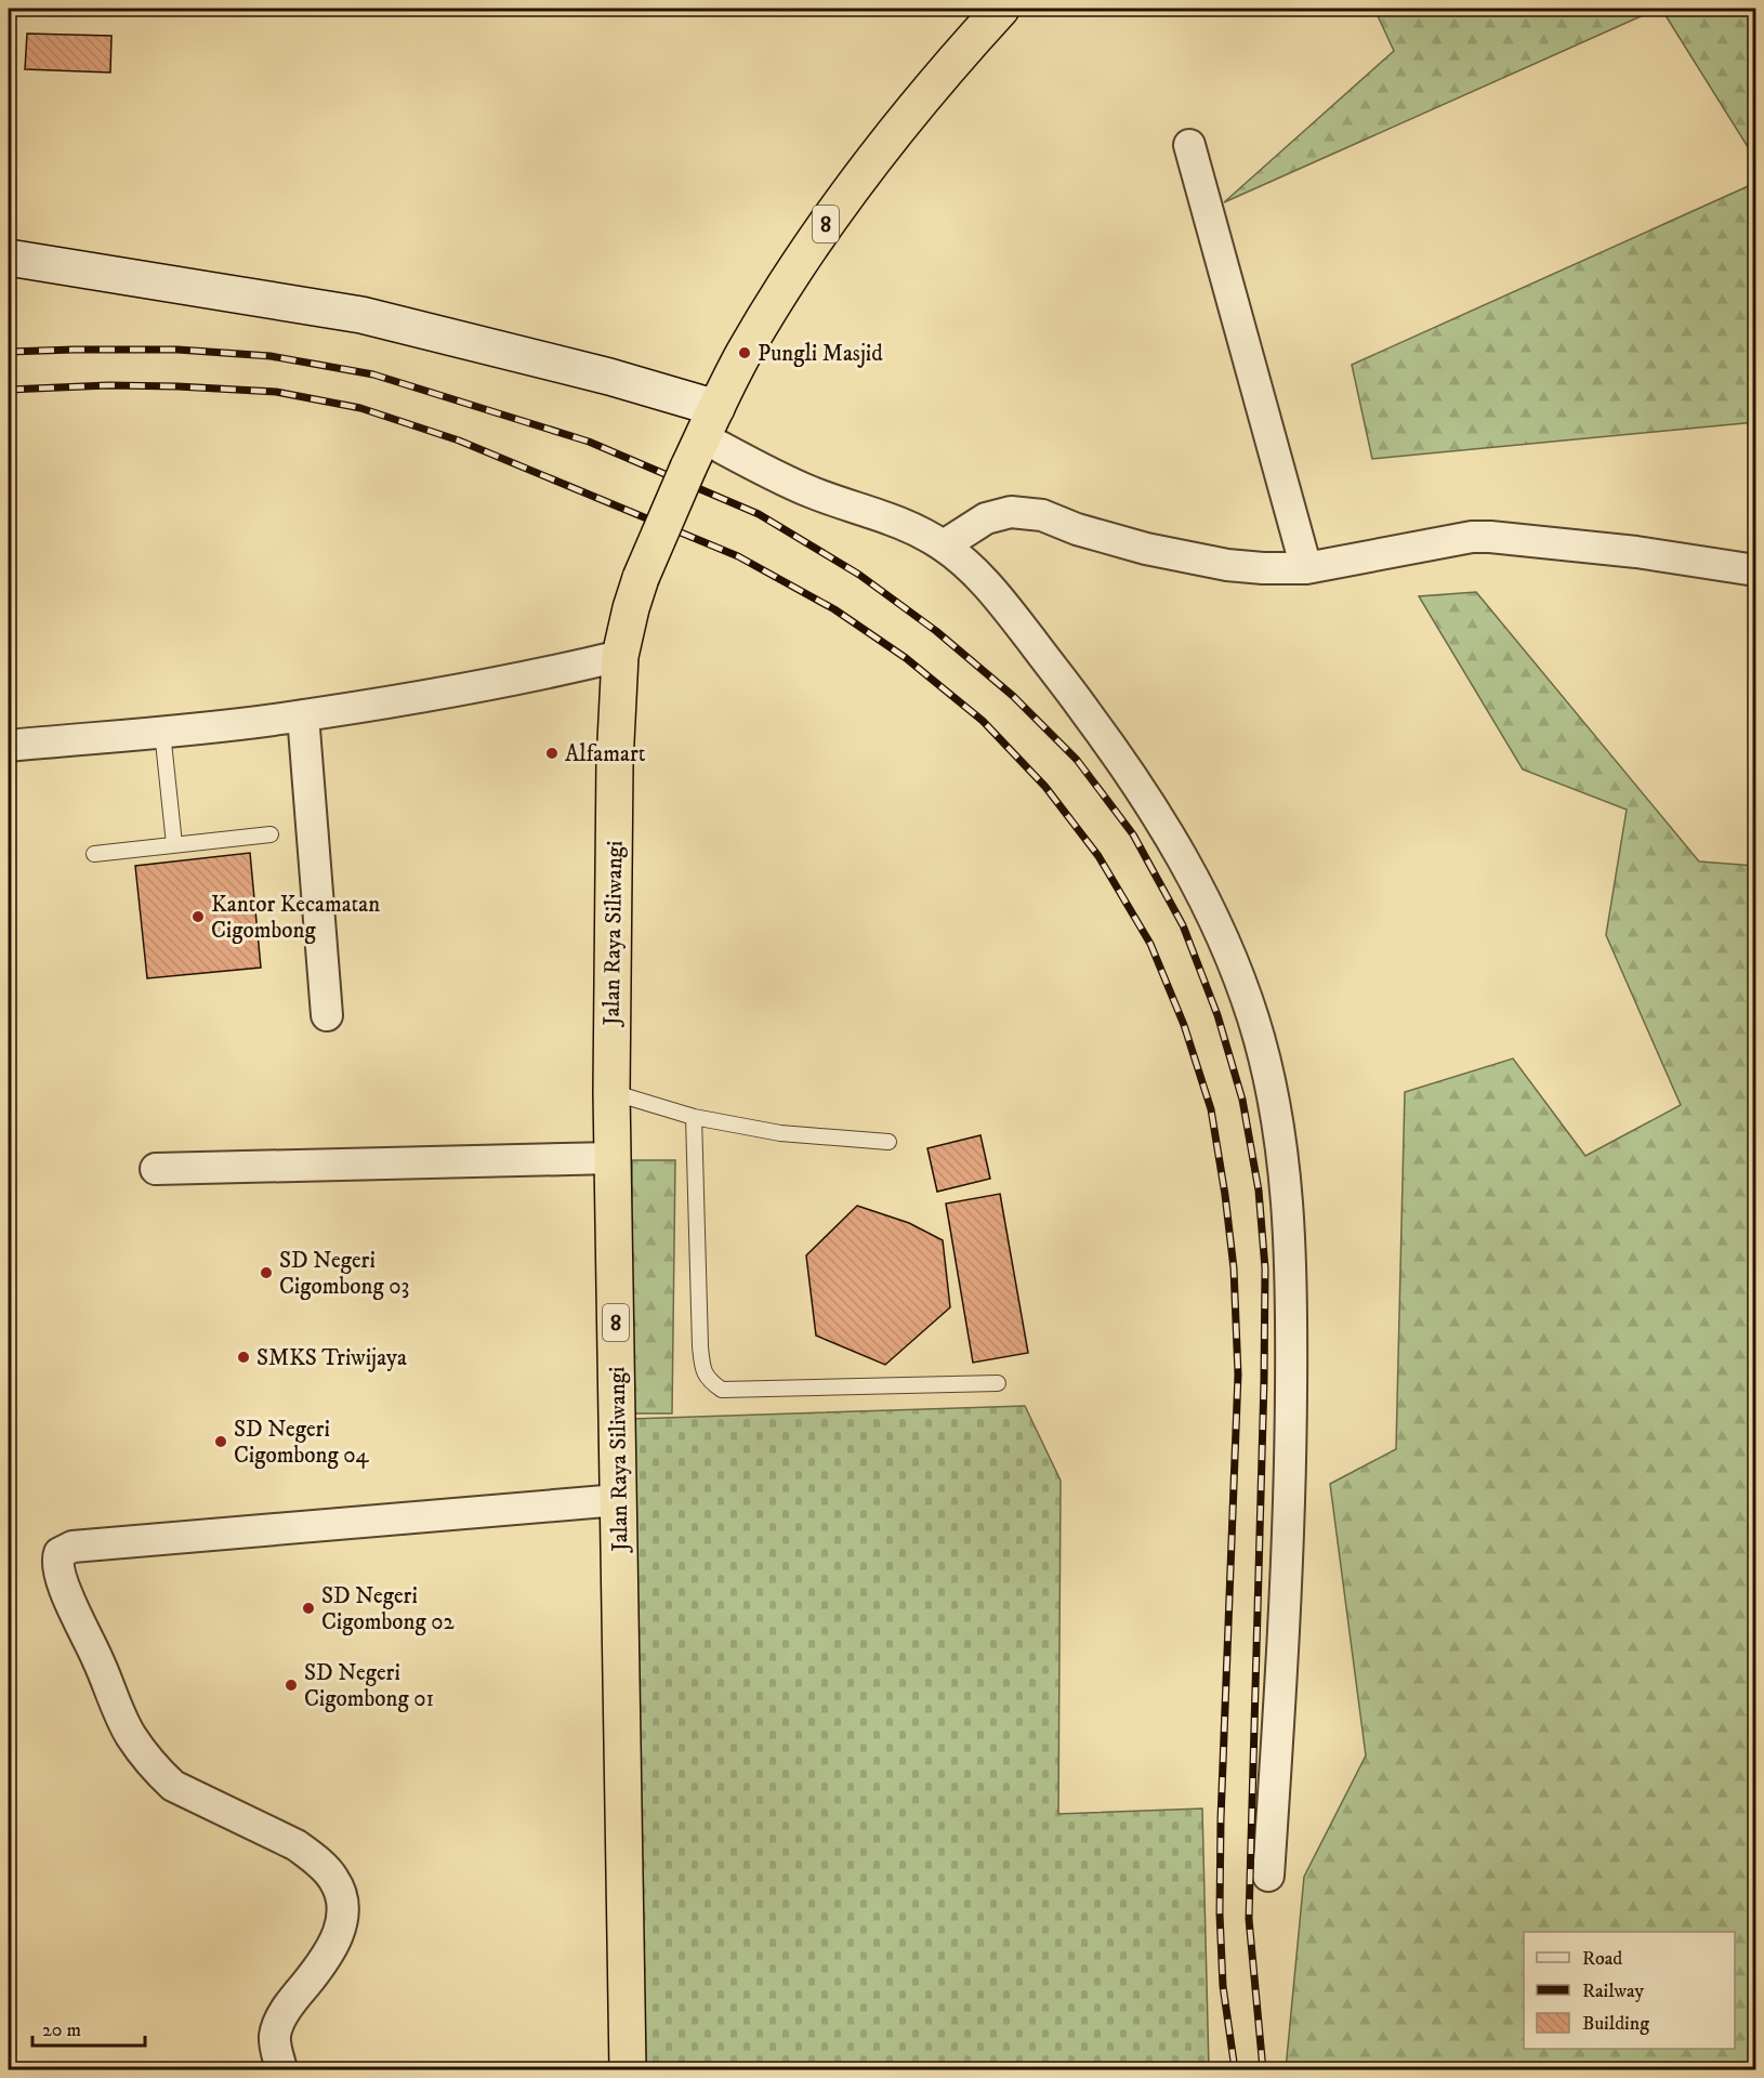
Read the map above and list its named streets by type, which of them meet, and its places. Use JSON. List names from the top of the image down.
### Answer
{
  "streets": {
    "highway": ["8", "Jalan Raya Siliwangi"]
  },
  "crossings": [
    ["8", "Jalan Raya Siliwangi"]
  ],
  "places": [
    "Pungli Masjid",
    "Alfamart",
    "Kantor Kecamatan Cigombong",
    "SD Negeri Cigombong 03",
    "SMKS Triwijaya",
    "SD Negeri Cigombong 04",
    "SD Negeri Cigombong 02",
    "SD Negeri Cigombong 01"
  ],
  "legend": ["Road", "Railway", "Building"],
  "scale_bar": "20 m"
}
